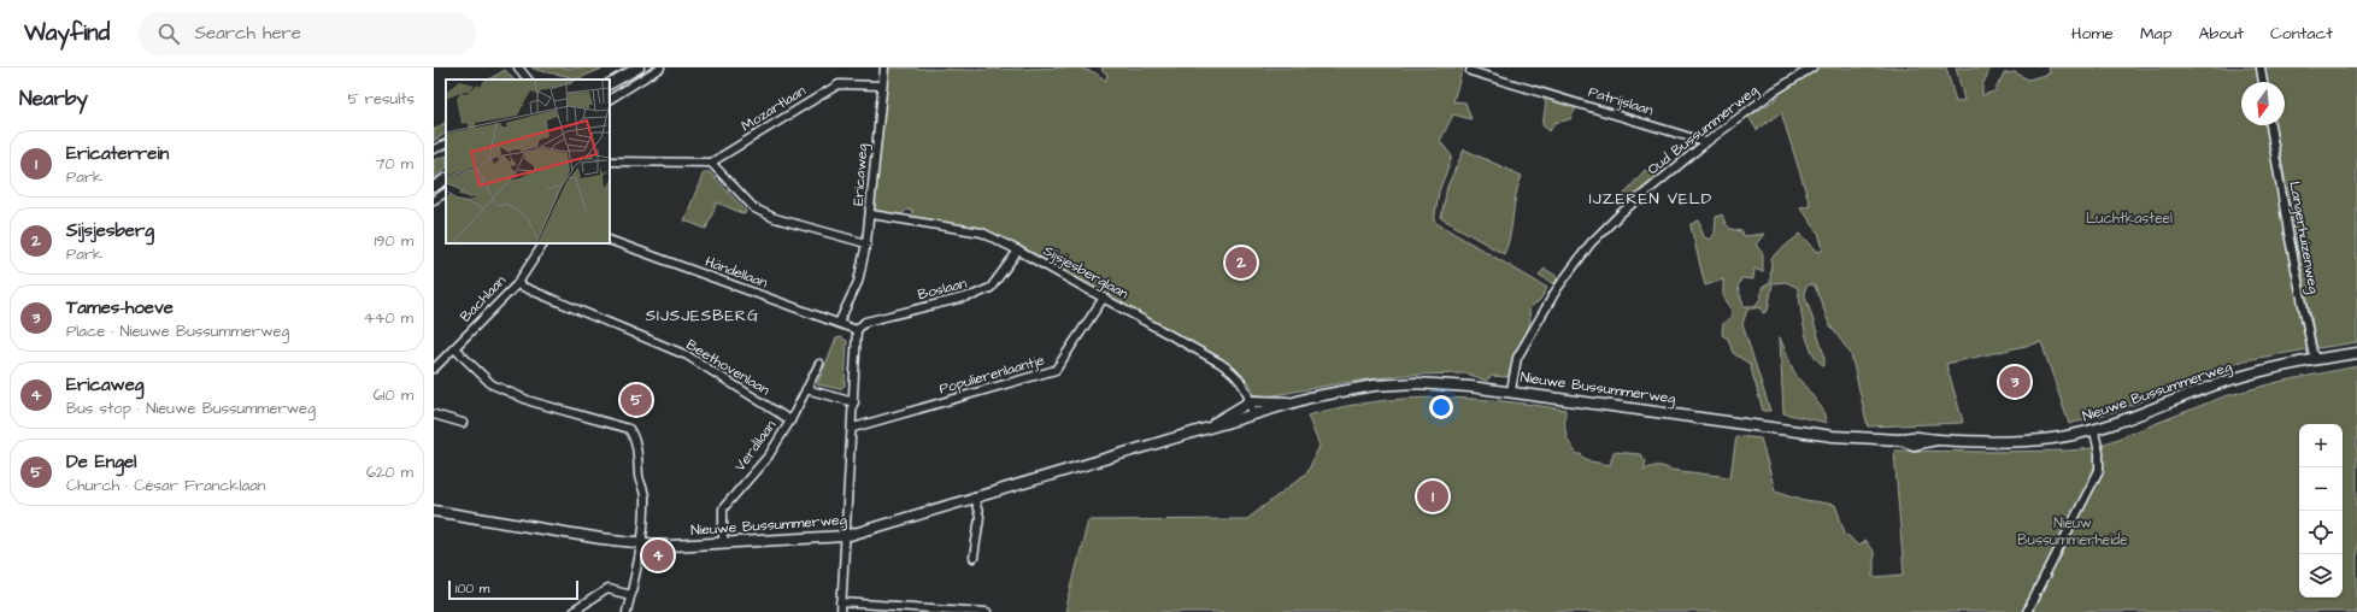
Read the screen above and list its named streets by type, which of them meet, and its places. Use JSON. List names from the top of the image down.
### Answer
{
  "streets": {
    "main road": ["Nieuwe Bussummerweg"],
    "street": [
      "Patrijslaan",
      "Mozartlaan",
      "Oud Bussummerweg",
      "Ericaweg",
      "Langerhuizenweg",
      "Händellaan",
      "Sijsjesberglaan",
      "Boslaan",
      "Bachlaan",
      "Beethovenlaan",
      "Populierenlaantje",
      "Verdilaan"
    ]
  },
  "crossings": [
    ["Patrijslaan", "Oud Bussummerweg"],
    ["Mozartlaan", "Ericaweg"],
    ["Oud Bussummerweg", "Nieuwe Bussummerweg"],
    ["Ericaweg", "Händellaan"],
    ["Ericaweg", "Sijsjesberglaan"],
    ["Langerhuizenweg", "Nieuwe Bussummerweg"],
    ["Händellaan", "Boslaan"],
    ["Sijsjesberglaan", "Boslaan"],
    ["Sijsjesberglaan", "Populierenlaantje"],
    ["Sijsjesberglaan", "Nieuwe Bussummerweg"],
    ["Bachlaan", "Beethovenlaan"],
    ["Beethovenlaan", "Verdilaan"],
    ["Nieuwe Bussummerweg", "Verdilaan"]
  ],
  "districts": ["IJZEREN VELD", "SIJSJESBERG"],
  "parks": ["Luchtkasteel", "Nieuw Bussummerheide"],
  "scale_bar": "100 m",
  "north": "bottom",
  "page": {
    "header": "Wayfind",
    "search": "Search here",
    "nav": [
      "Home",
      "Map",
      "About",
      "Contact"
    ],
    "heading": ["Nearby", "5 results"],
    "list": [
      {
        "mark": "1",
        "name": "Ericaterrein",
        "note": "Park",
        "value": "70 m"
      },
      {
        "mark": "2",
        "name": "Sijsjesberg",
        "note": "Park",
        "value": "190 m"
      },
      {
        "mark": "3",
        "name": "Tames-hoeve",
        "note": "Place · Nieuwe Bussummerweg",
        "value": "440 m"
      },
      {
        "mark": "4",
        "name": "Ericaweg",
        "note": "Bus stop · Nieuwe Bussummerweg",
        "value": "610 m"
      },
      {
        "mark": "5",
        "name": "De Engel",
        "note": "Church · César Francklaan",
        "value": "620 m"
      }
    ],
    "pins": [
      "2",
      "3",
      "5",
      "1",
      "4"
    ],
    "map_buttons": ["+", "−"],
    "scale": "100 m"
  }
}
